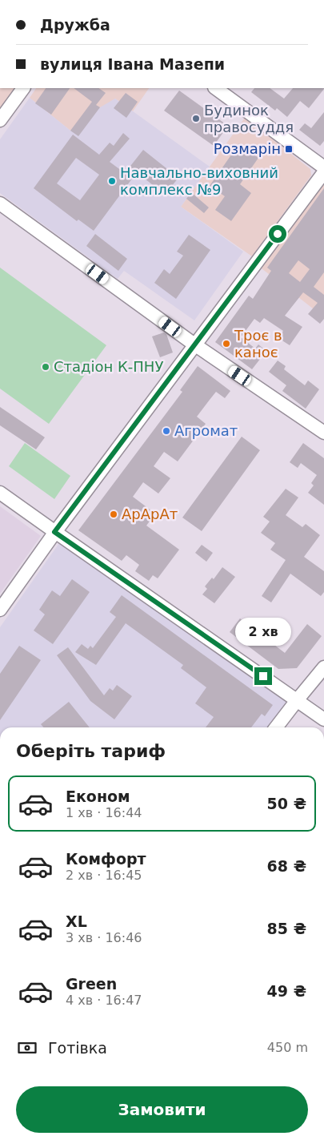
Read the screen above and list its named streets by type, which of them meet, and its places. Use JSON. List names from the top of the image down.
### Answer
{
  "places": {
    "other": [
      "Будинок правосуддя",
      "Навчально-виховний комплекс №9",
      "Троє в каноє",
      "Стадіон К-ПНУ",
      "Агромат",
      "АрАрАт"
    ],
    "transit": ["Розмарін"]
  },
  "page": {
    "banner": ["Дружба", "вулиця Івана Мазепи"],
    "bubble": "2 хв",
    "heading": "Оберіть тариф",
    "list": [
      {
        "name": "Економ",
        "note": "1 хв · 16:44",
        "value": "50 ₴"
      },
      {
        "name": "Комфорт",
        "note": "2 хв · 16:45",
        "value": "68 ₴"
      },
      {
        "name": "XL",
        "note": "3 хв · 16:46",
        "value": "85 ₴"
      },
      {
        "name": "Green",
        "note": "4 хв · 16:47",
        "value": "49 ₴"
      }
    ],
    "pay": ["Готівка", "450 m"],
    "buttons": "Замовити"
  }
}
